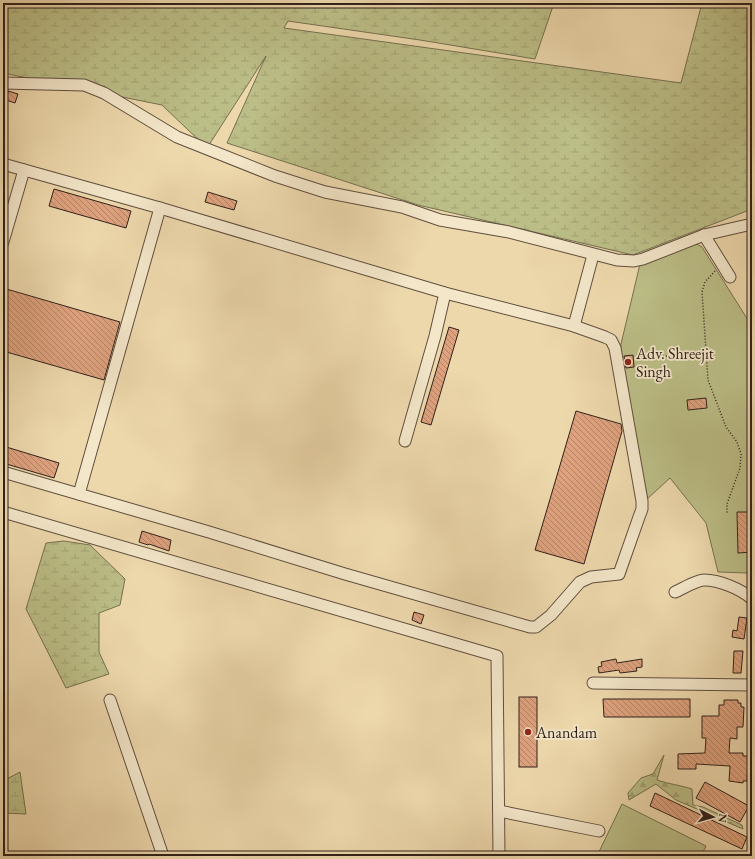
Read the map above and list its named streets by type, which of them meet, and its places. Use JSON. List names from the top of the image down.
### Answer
{
  "places": ["Adv. Shreejit Singh", "Anandam"],
  "north": "right"
}
